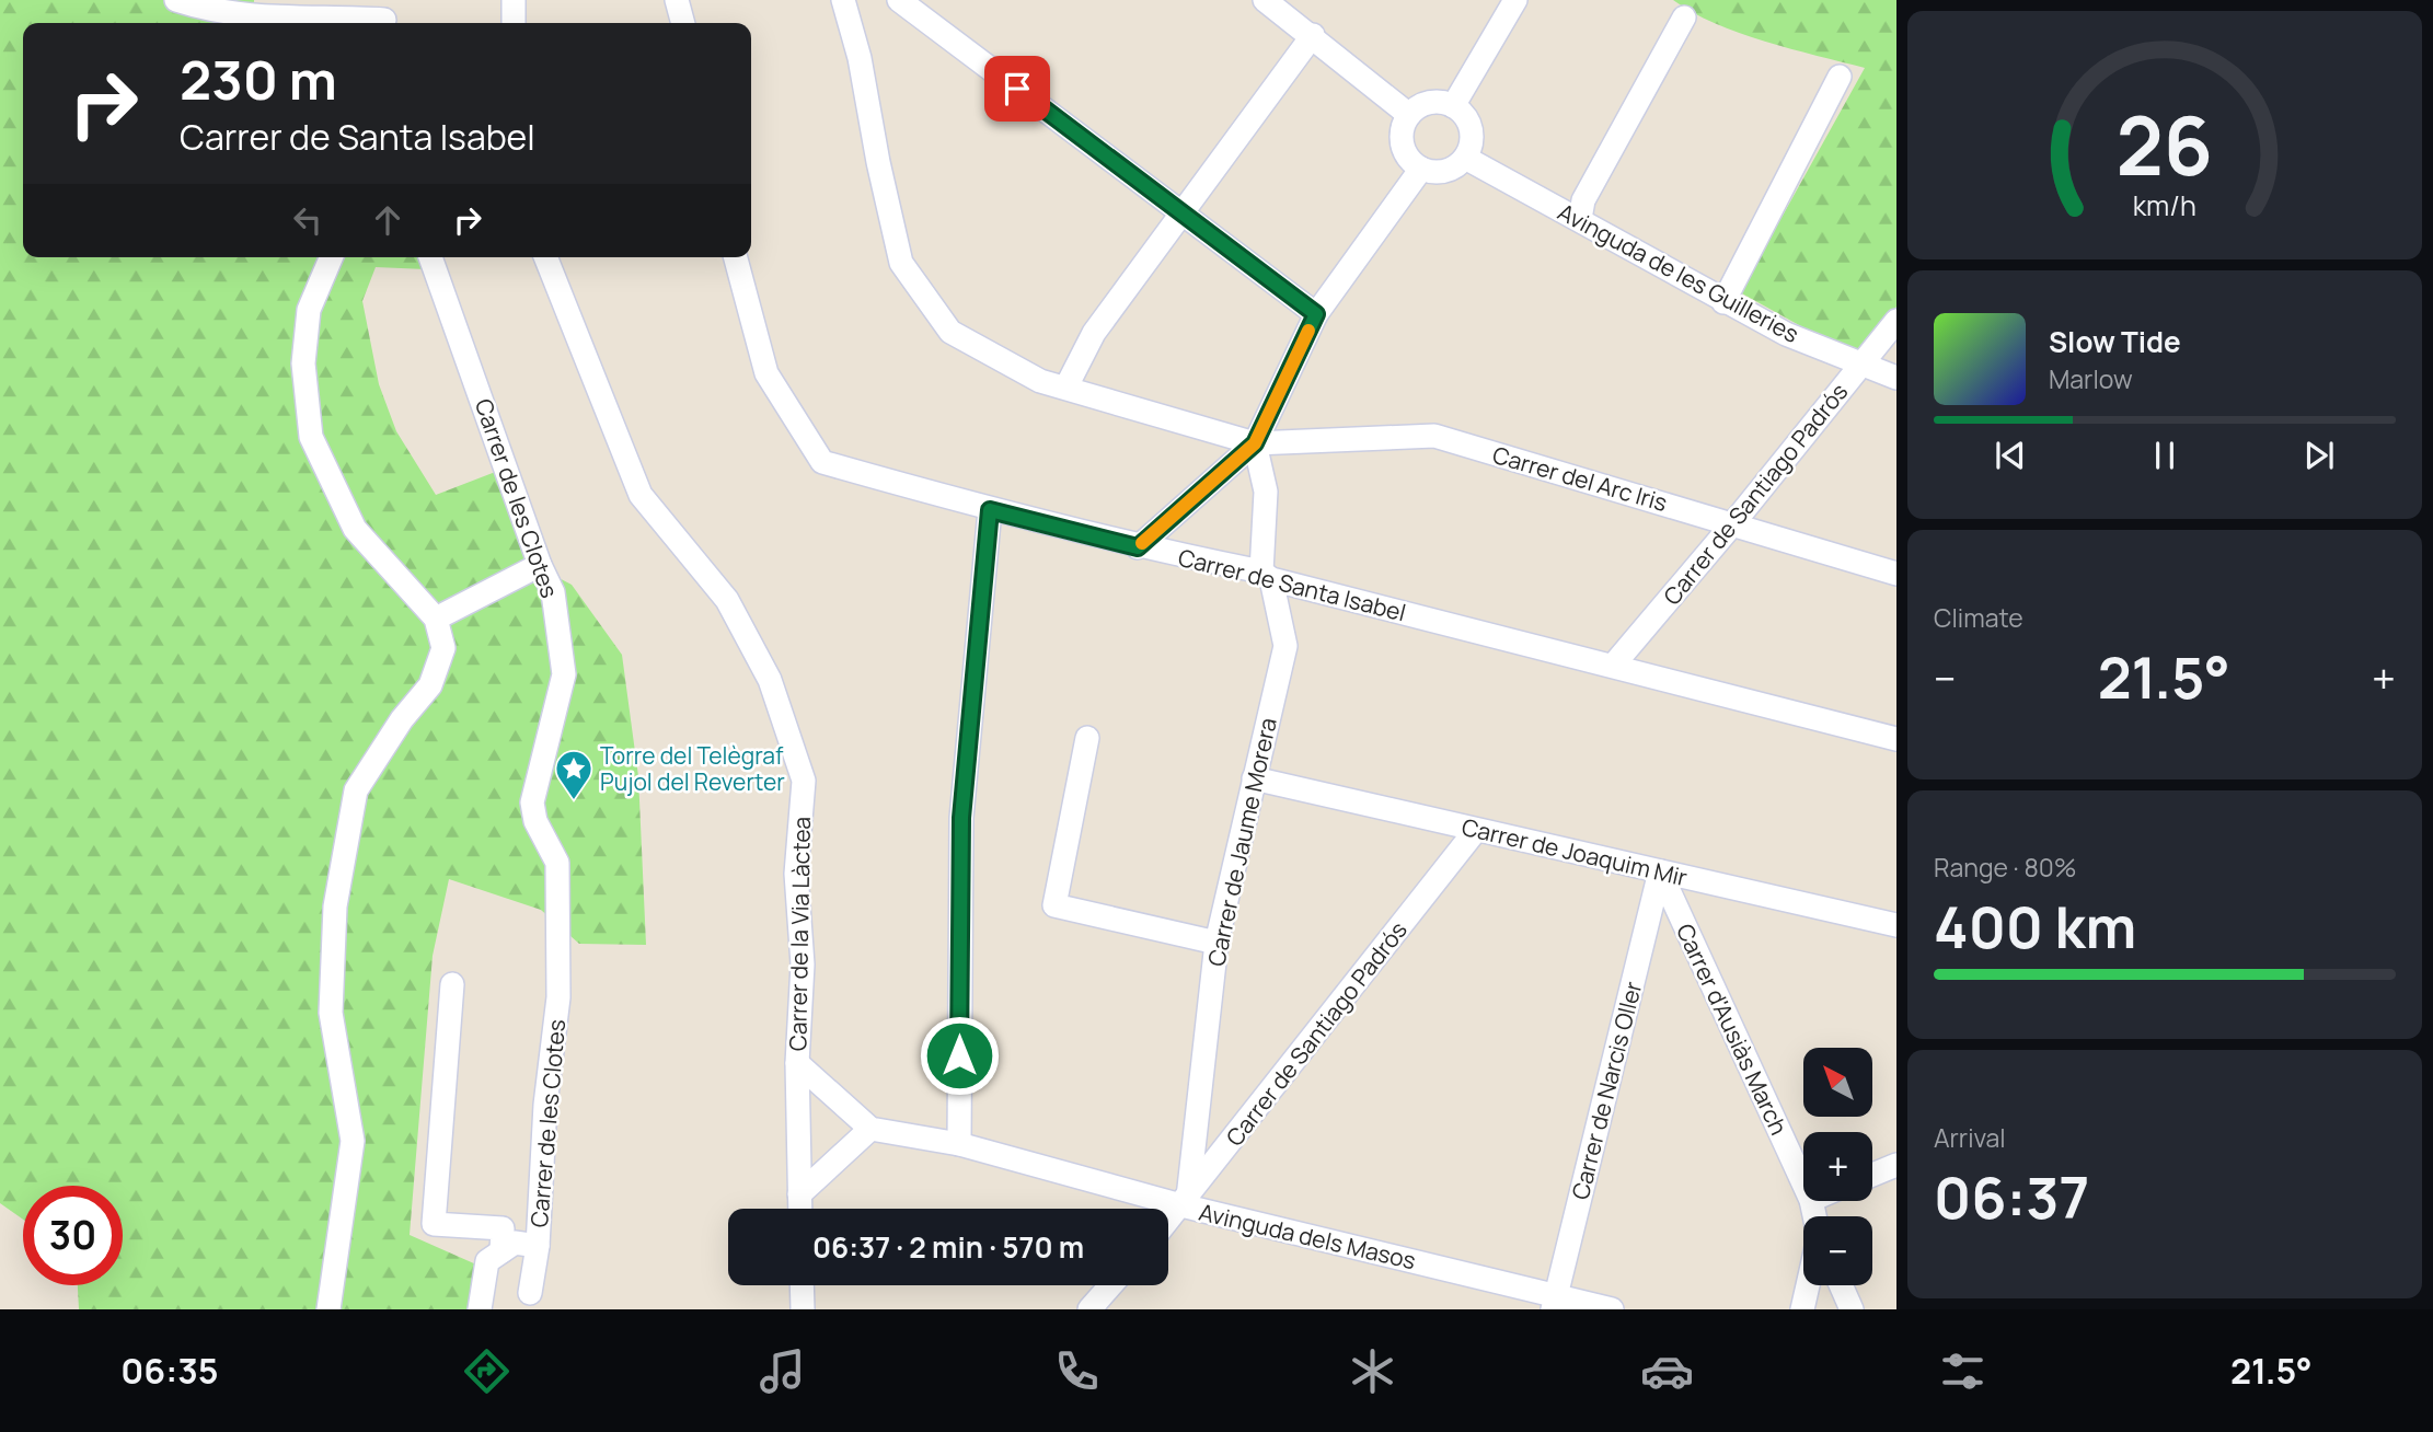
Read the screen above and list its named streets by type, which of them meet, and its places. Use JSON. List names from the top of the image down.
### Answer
{
  "streets": {
    "street": [
      "Avinguda de les Guilleries",
      "Carrer del Arc Iris",
      "Carrer de Santiago Padrós",
      "Carrer de les Clotes",
      "Carrer de Santa Isabel",
      "Carrer de Jaume Morera",
      "Carrer de Joaquim Mir",
      "Carrer de la Via Làctea",
      "Carrer d'Ausiàs March",
      "Carrer de Narcis Oller",
      "Avinguda dels Masos"
    ]
  },
  "crossings": [
    ["Avinguda de les Guilleries", "Carrer de Santiago Padrós"],
    ["Carrer del Arc Iris", "Carrer de Santiago Padrós"],
    ["Carrer del Arc Iris", "Carrer de Jaume Morera"],
    ["Carrer de Santiago Padrós", "Carrer de Santa Isabel"],
    ["Carrer de Santiago Padrós", "Carrer de Jaume Morera"],
    ["Carrer de Santiago Padrós", "Carrer de Joaquim Mir"],
    ["Carrer de Santiago Padrós", "Avinguda dels Masos"],
    ["Carrer de Santa Isabel", "Carrer de Jaume Morera"],
    ["Carrer de Jaume Morera", "Carrer de Joaquim Mir"],
    ["Carrer de Jaume Morera", "Avinguda dels Masos"],
    ["Carrer de Joaquim Mir", "Carrer d'Ausiàs March"],
    ["Carrer de Joaquim Mir", "Carrer de Narcis Oller"],
    ["Carrer d'Ausiàs March", "Carrer de Narcis Oller"],
    ["Carrer de Narcis Oller", "Avinguda dels Masos"]
  ],
  "places": {
    "place": ["Torre del Telègraf Pujol del Reverter"]
  },
  "north": "top left",
  "page": {
    "turn": ["230 m", "Carrer de Santa Isabel"],
    "song": ["Slow Tide", "Marlow"],
    "tile": [
      "Climate",
      ["Range · 80%", "400 km"],
      ["Arrival", "06:37"]
    ],
    "heat": ["−", "21.5°", "+"],
    "map_buttons": ["+", "−"],
    "limit": "30",
    "trip": "06:37 · 2 min · 570 m",
    "tabs": ["06:35", "21.5°"],
    "gauge": ["26", "km/h"]
  }
}
